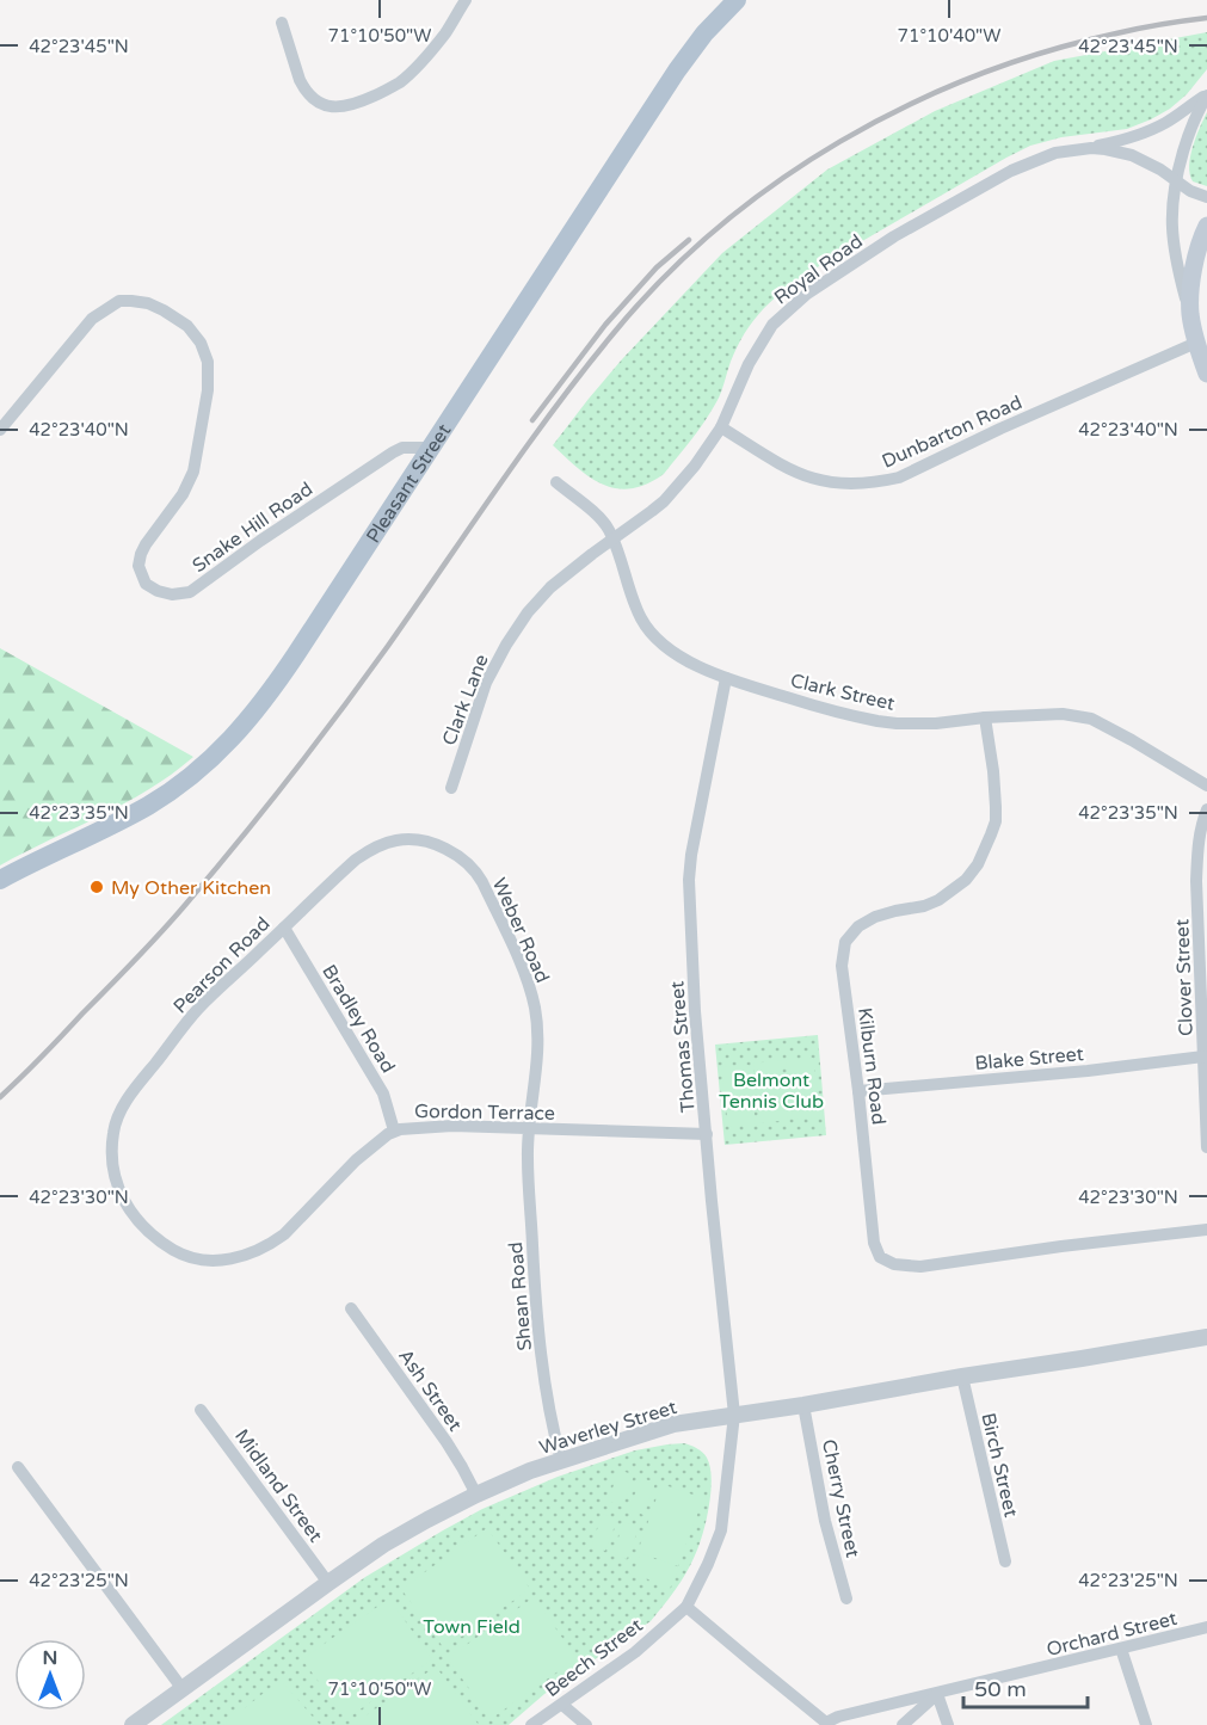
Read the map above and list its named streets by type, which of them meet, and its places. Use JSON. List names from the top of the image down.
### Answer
{
  "streets": {
    "main road": ["Pleasant Street"],
    "street": [
      "Royal Road",
      "Dunbarton Road",
      "Snake Hill Road",
      "Clark Street",
      "Clark Lane",
      "Weber Road",
      "Pearson Road",
      "Clover Street",
      "Bradley Road",
      "Thomas Street",
      "Blake Street",
      "Kilburn Road",
      "Gordon Terrace",
      "Shean Road",
      "Ash Street",
      "Waverley Street",
      "Birch Street",
      "Midland Street",
      "Cherry Street",
      "Orchard Street",
      "Beech Street"
    ]
  },
  "crossings": [
    ["Royal Road", "Dunbarton Road"],
    ["Royal Road", "Clark Street"],
    ["Royal Road", "Clark Lane"],
    ["Pleasant Street", "Snake Hill Road"],
    ["Clark Street", "Clark Lane"],
    ["Clark Street", "Thomas Street"],
    ["Clark Street", "Kilburn Road"],
    ["Weber Road", "Pearson Road"],
    ["Weber Road", "Gordon Terrace"],
    ["Weber Road", "Shean Road"],
    ["Pearson Road", "Bradley Road"],
    ["Pearson Road", "Gordon Terrace"],
    ["Clover Street", "Blake Street"],
    ["Bradley Road", "Gordon Terrace"],
    ["Thomas Street", "Gordon Terrace"],
    ["Thomas Street", "Waverley Street"],
    ["Thomas Street", "Beech Street"],
    ["Blake Street", "Kilburn Road"],
    ["Gordon Terrace", "Shean Road"],
    ["Shean Road", "Waverley Street"],
    ["Ash Street", "Waverley Street"],
    ["Waverley Street", "Birch Street"],
    ["Waverley Street", "Midland Street"],
    ["Waverley Street", "Cherry Street"],
    ["Waverley Street", "Beech Street"],
    ["Orchard Street", "Beech Street"]
  ],
  "parks": ["Belmont Tennis Club", "Town Field"],
  "places": ["My Other Kitchen"],
  "scale_bar": "50 m",
  "north": "top",
  "coordinates": [
    "71°10'50\"W",
    "71°10'40\"W",
    "42°23'45\"N",
    "42°23'40\"N",
    "42°23'35\"N",
    "42°23'30\"N",
    "42°23'25\"N"
  ]
}
